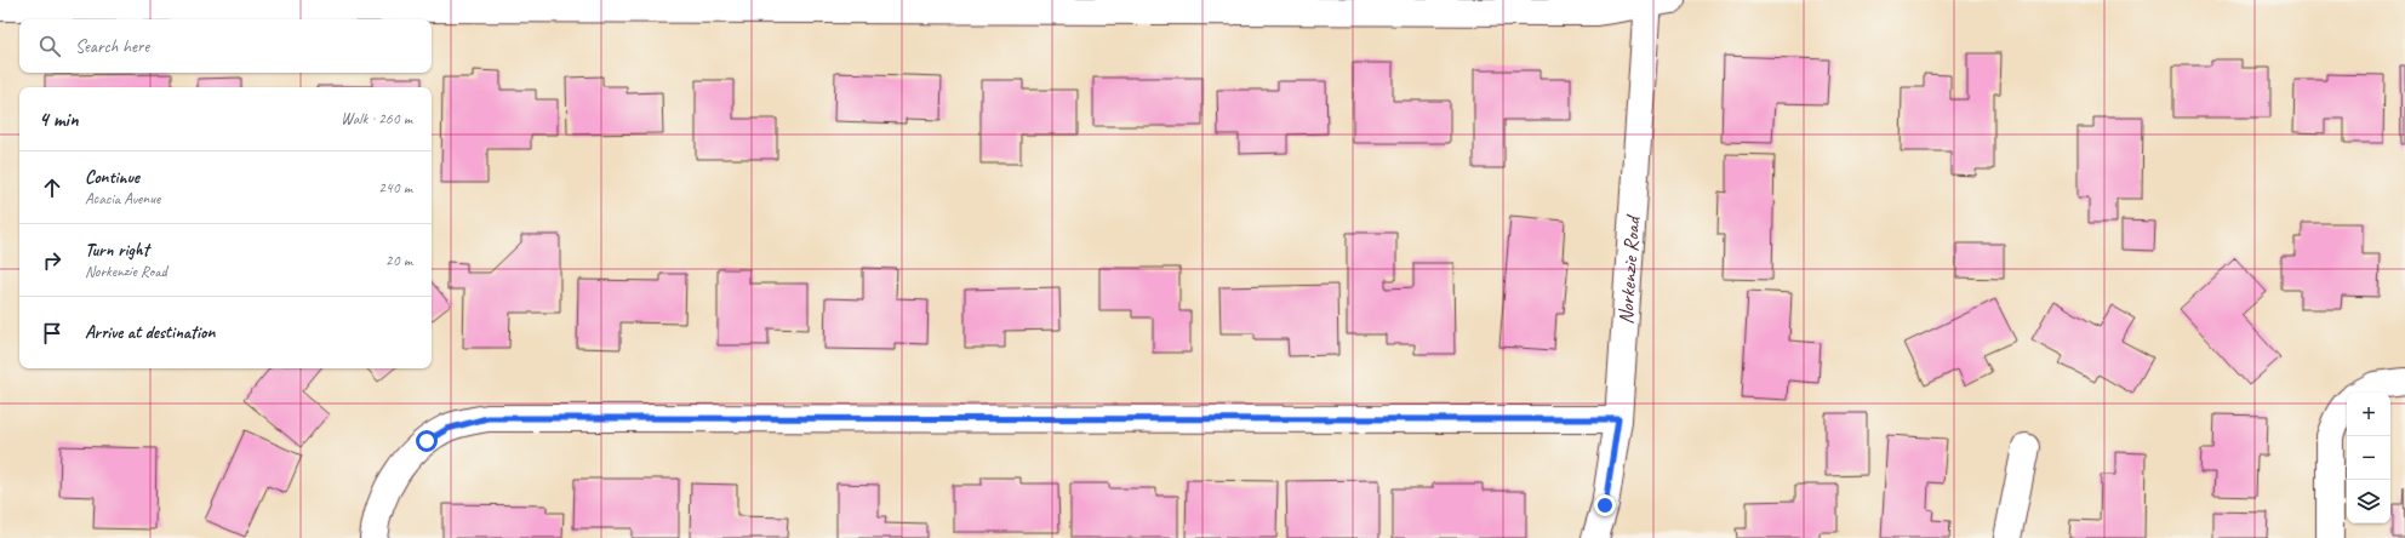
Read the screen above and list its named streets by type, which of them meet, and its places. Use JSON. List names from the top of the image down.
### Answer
{
  "streets": {
    "street": ["Norkenzie Road"]
  },
  "page": {
    "search": "Search here",
    "heading": ["4 min", "Walk · 260 m"],
    "list": [
      ["Continue", "Acacia Avenue", "240 m"],
      ["Turn right", "Norkenzie Road", "20 m"],
      "Arrive at destination"
    ],
    "map_buttons": ["+", "−"]
  }
}
